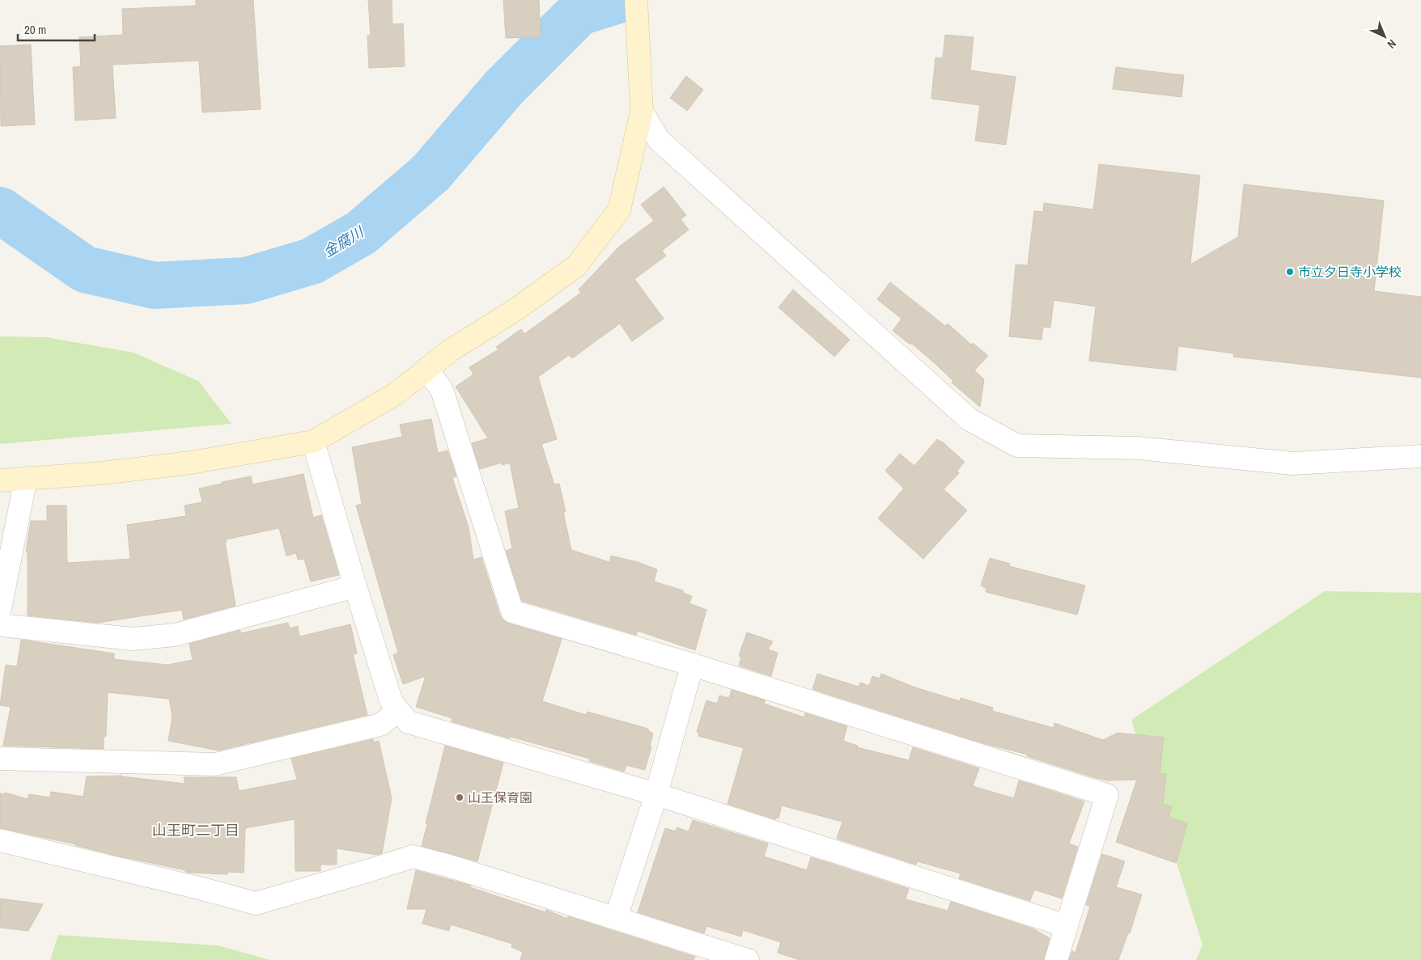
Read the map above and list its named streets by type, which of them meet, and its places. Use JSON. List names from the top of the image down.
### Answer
{
  "districts": ["山王町二丁目"],
  "water": ["金腐川"],
  "places": ["市立夕日寺小学校", "山王保育園"],
  "scale_bar": "20 m",
  "north": "bottom right"
}
